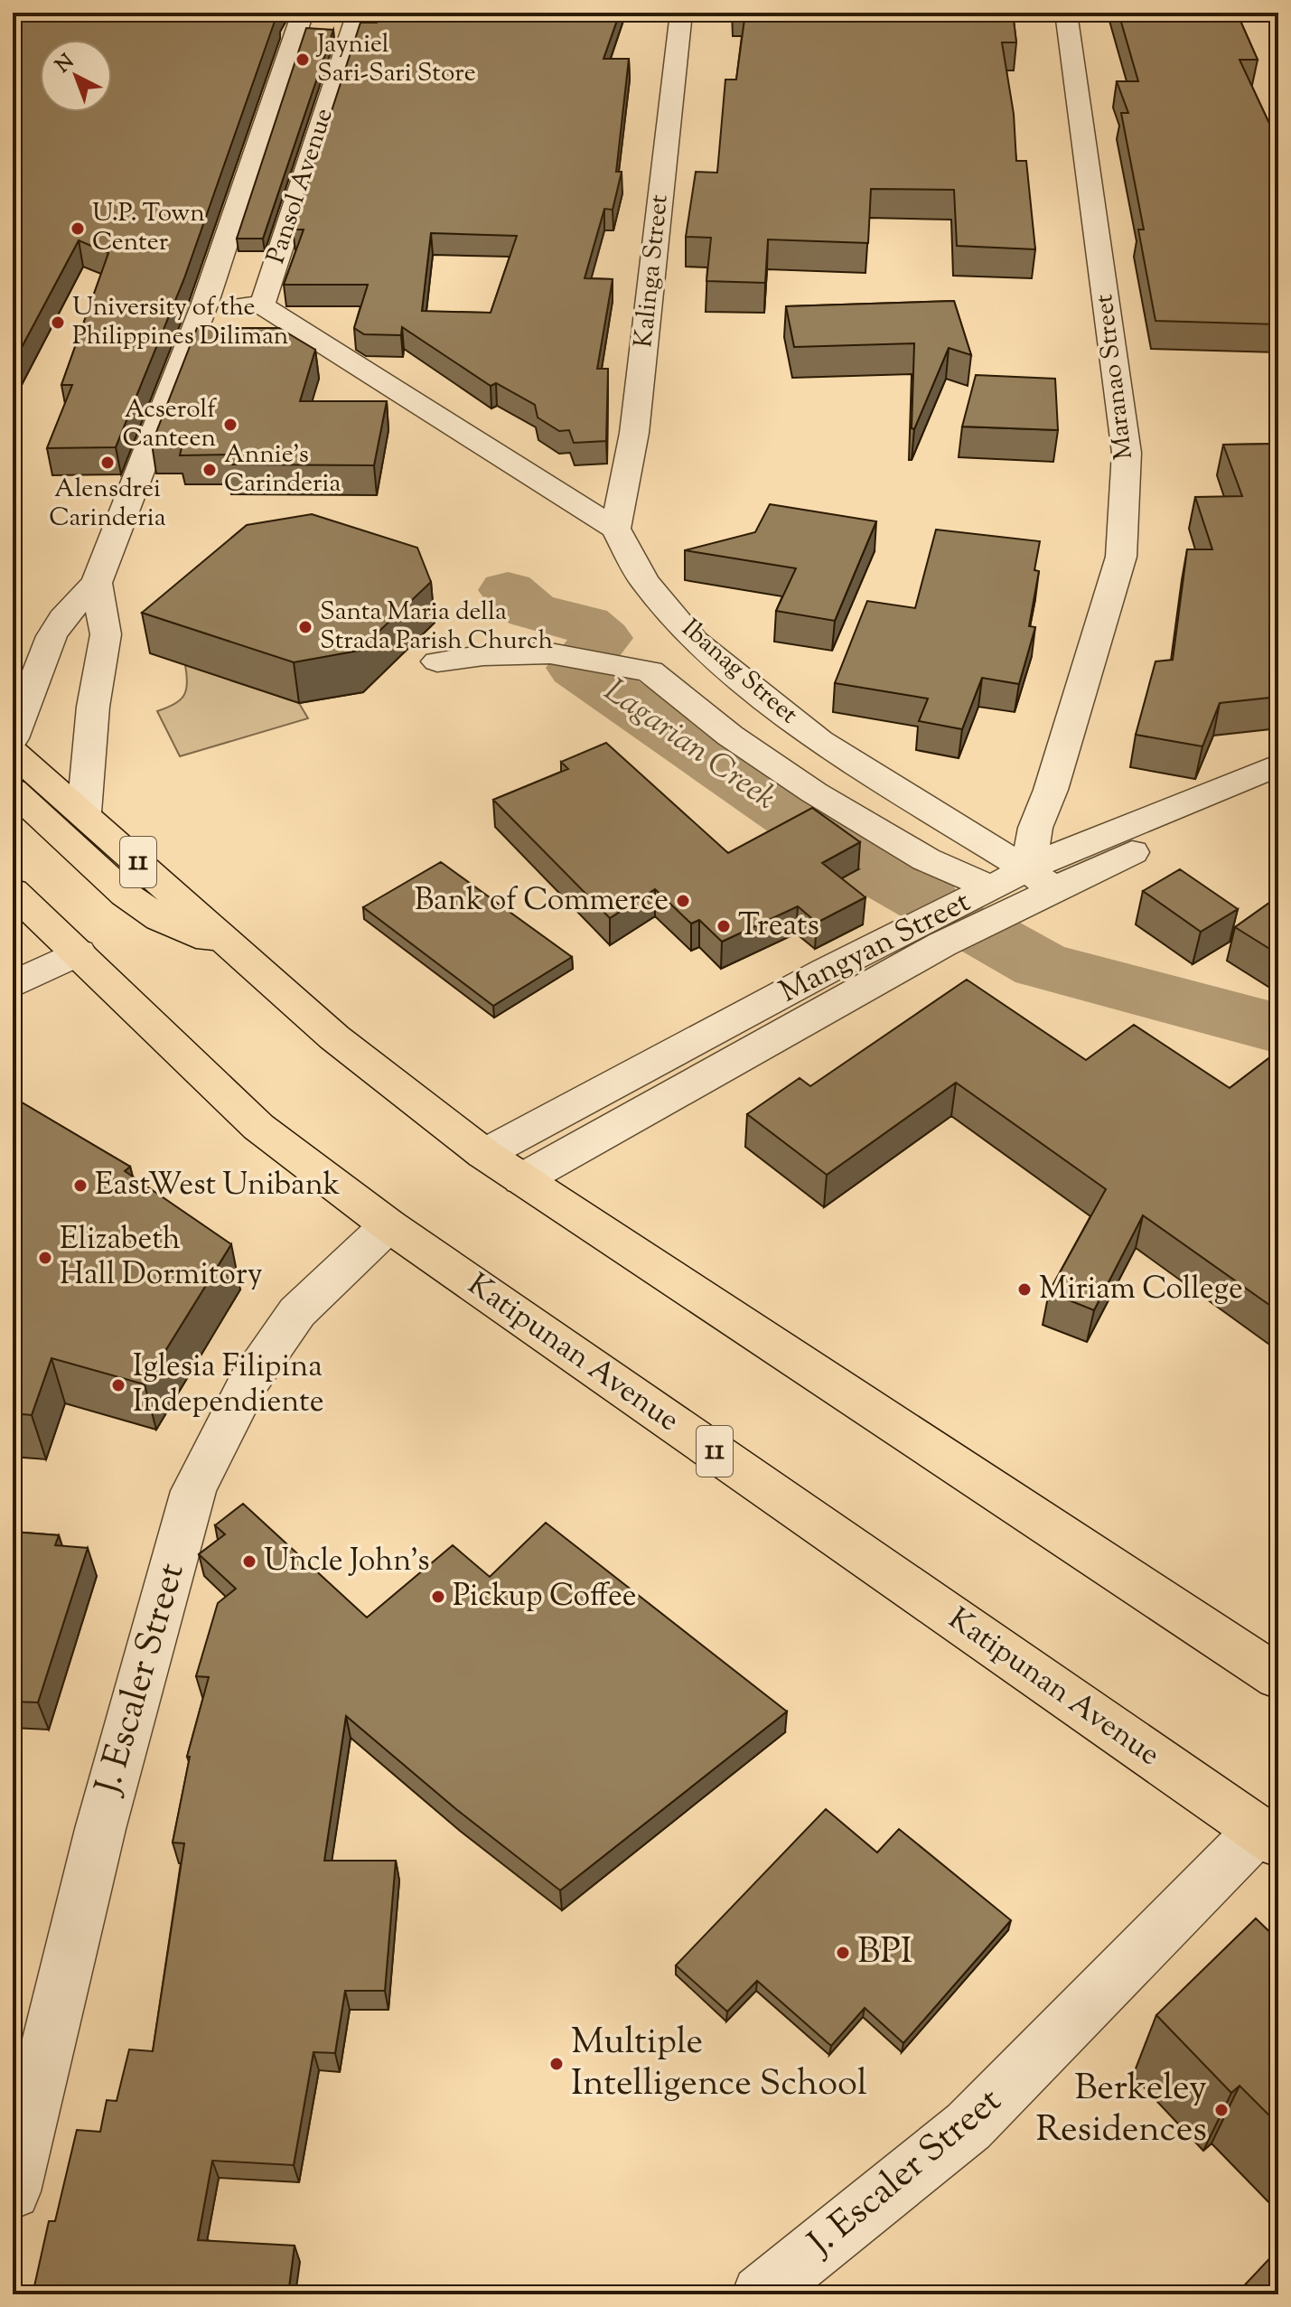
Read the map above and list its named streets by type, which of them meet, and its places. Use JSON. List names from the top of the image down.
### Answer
{
  "streets": {
    "main road": ["11", "Katipunan Avenue"],
    "street": [
      "Pansol Avenue",
      "Kalinga Street",
      "Maranao Street",
      "Ibanag Street",
      "Mangyan Street",
      "J. Escaler Street"
    ]
  },
  "crossings": [
    ["Pansol Avenue", "Ibanag Street"],
    ["Kalinga Street", "Ibanag Street"],
    ["Maranao Street", "Ibanag Street"],
    ["Maranao Street", "Mangyan Street"],
    ["Ibanag Street", "Mangyan Street"],
    ["11", "Mangyan Street"],
    ["Katipunan Avenue", "J. Escaler Street"]
  ],
  "water": ["Lagarian Creek"],
  "places": [
    "Jayniel Sari-Sari Store",
    "U.P. Town Center",
    "University of the Philippines Diliman",
    "Acserolf Canteen",
    "Alensdrei Carinderia",
    "Annie's Carinderia",
    "Santa Maria della Strada Parish Church",
    "Bank of Commerce",
    "Treats",
    "EastWest Unibank",
    "Elizabeth Hall Dormitory",
    "Miriam College",
    "Iglesia Filipina Independiente",
    "Uncle John's",
    "Pickup Coffee",
    "BPI",
    "Multiple Intelligence School",
    "Berkeley Residences"
  ],
  "north": "top left"
}
